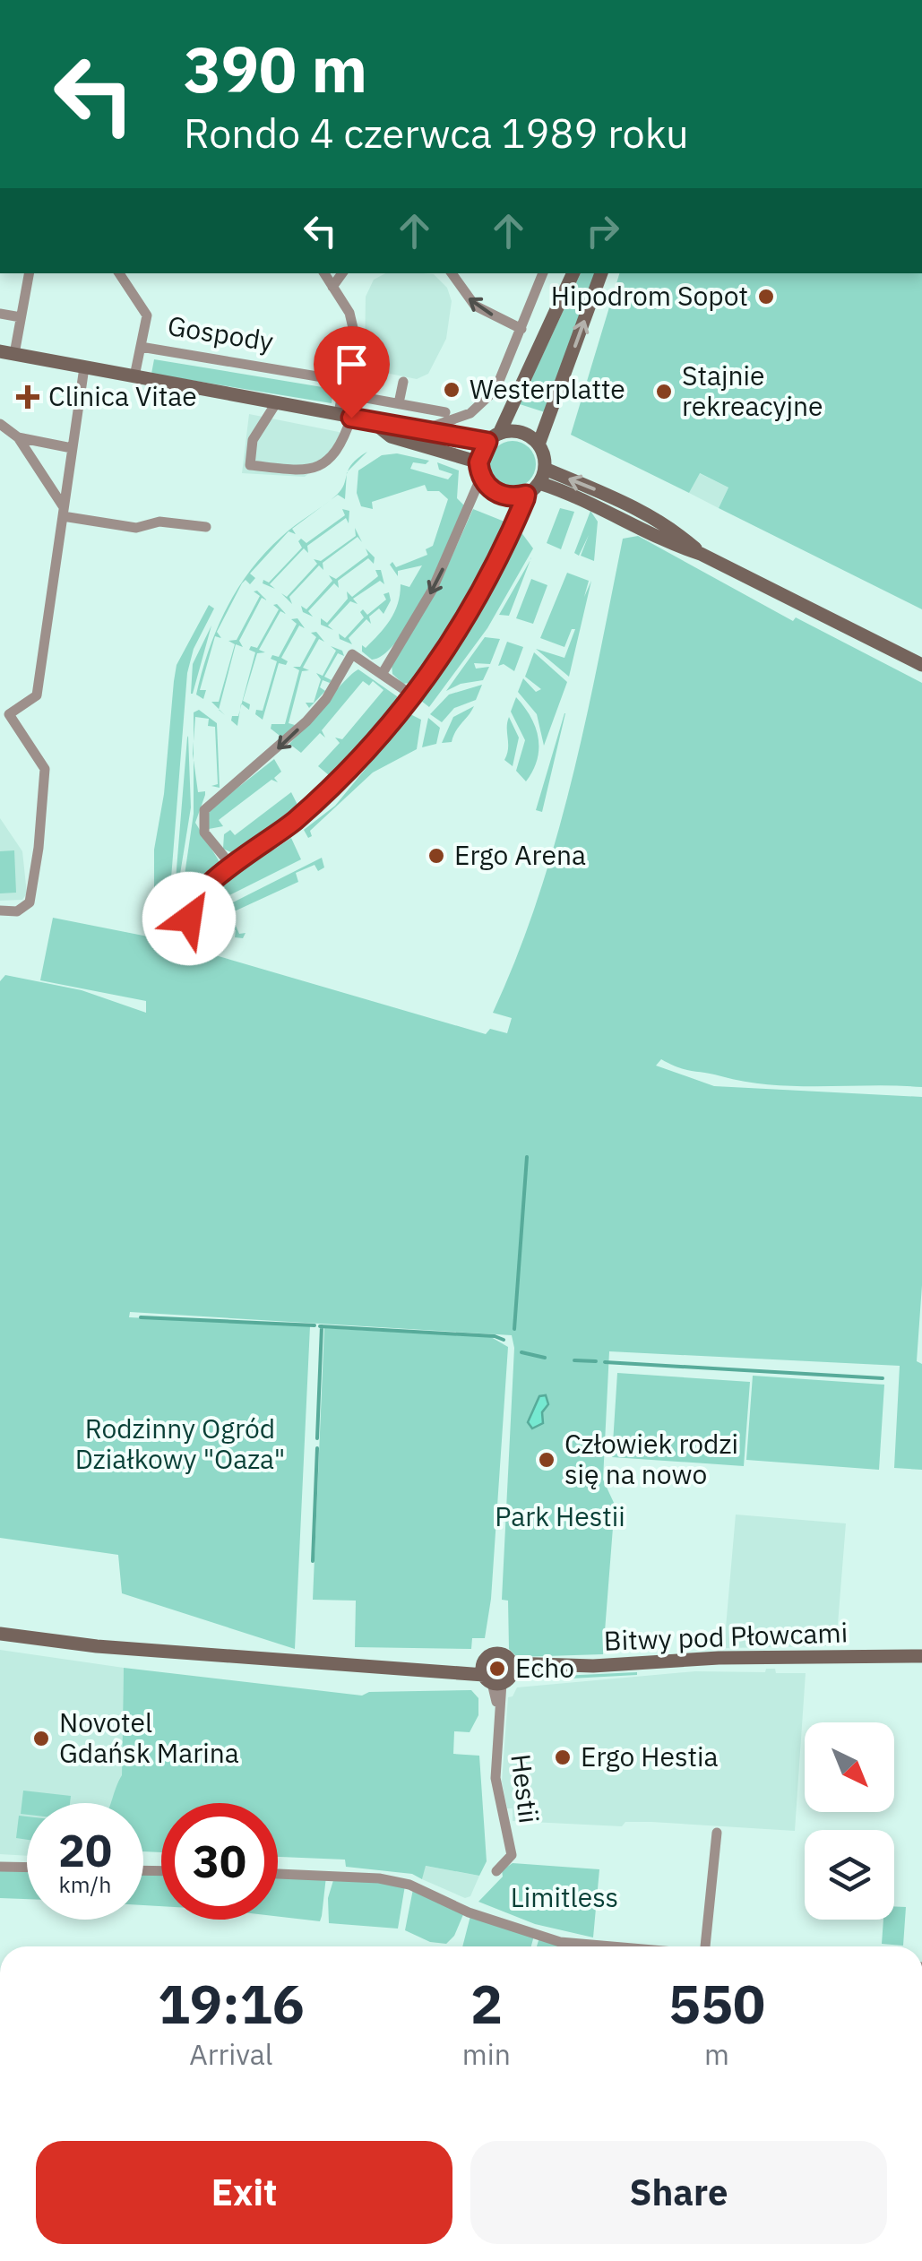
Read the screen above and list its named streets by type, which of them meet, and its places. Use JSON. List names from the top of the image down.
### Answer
{
  "streets": {
    "street": ["Gospody", "Bitwy pod Płowcami", "Hestii"]
  },
  "crossings": [
    ["Bitwy pod Płowcami", "Hestii"]
  ],
  "parks": ["Rodzinny Ogród Działkowy \"Oaza\"", "Park Hestii", "Limitless"],
  "places": {
    "other": [
      "Hipodrom Sopot",
      "Westerplatte",
      "Stajnie rekreacyjne",
      "Ergo Arena",
      "Człowiek rodzi się na nowo",
      "Echo",
      "Novotel Gdańsk Marina",
      "Ergo Hestia"
    ],
    "health": ["Clinica Vitae"]
  },
  "north": "bottom right",
  "page": {
    "turn": ["390 m", "Rondo 4 czerwca 1989 roku"],
    "speed": "20 km/h",
    "limit": "30",
    "eta": [
      "19:16",
      "Arrival",
      "2",
      "min",
      "550",
      "m"
    ],
    "buttons": ["Exit", "Share"]
  }
}
